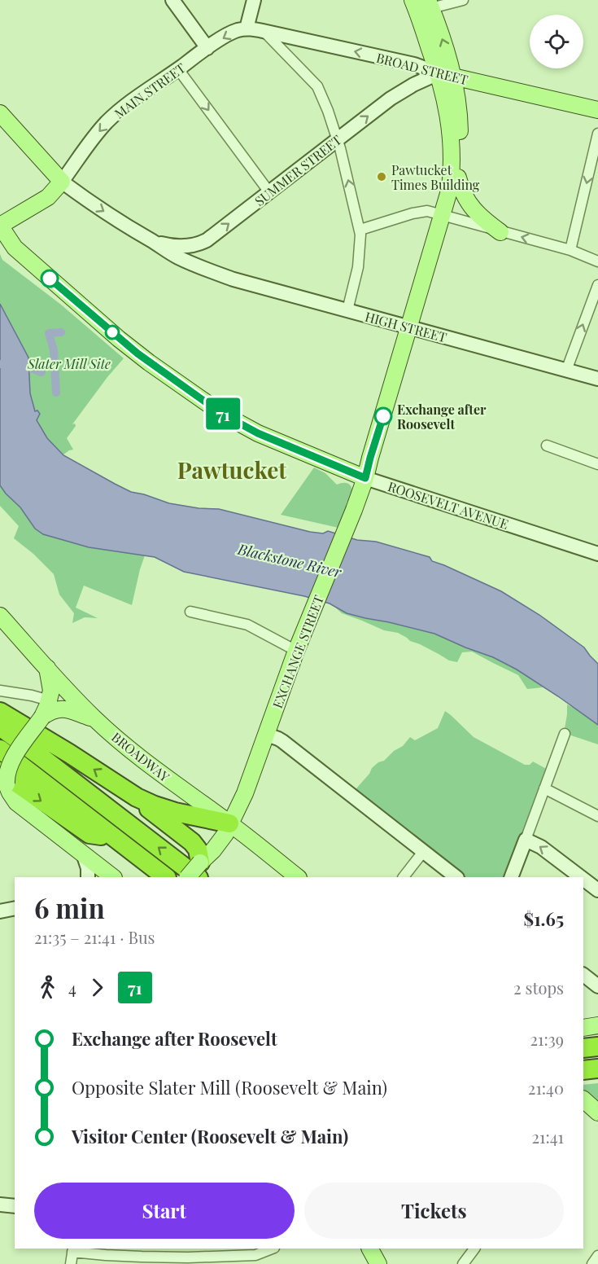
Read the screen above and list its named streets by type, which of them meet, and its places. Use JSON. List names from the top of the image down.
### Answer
{
  "streets": {
    "main road": [
      "BROAD STREET",
      "MAIN STREET",
      "SUMMER STREET",
      "HIGH STREET",
      "ROOSEVELT AVENUE",
      "EXCHANGE STREET",
      "BROADWAY"
    ]
  },
  "crossings": [
    ["BROAD STREET", "MAIN STREET"],
    ["BROAD STREET", "SUMMER STREET"],
    ["BROAD STREET", "EXCHANGE STREET"],
    ["MAIN STREET", "HIGH STREET"],
    ["MAIN STREET", "ROOSEVELT AVENUE"],
    ["SUMMER STREET", "HIGH STREET"],
    ["SUMMER STREET", "EXCHANGE STREET"],
    ["HIGH STREET", "EXCHANGE STREET"],
    ["ROOSEVELT AVENUE", "EXCHANGE STREET"],
    ["EXCHANGE STREET", "BROADWAY"]
  ],
  "one_way": ["BROAD STREET", "MAIN STREET", "SUMMER STREET"],
  "districts": ["Pawtucket"],
  "water": ["Blackstone River"],
  "parks": ["Slater Mill Site"],
  "places": ["Pawtucket Times Building", "Exchange after Roosevelt"],
  "lines": ["bus line 71"],
  "page": {
    "on_map": "71",
    "heading": ["6 min", "21:35 – 21:41 · Bus", "$1.65"],
    "legs": ["4", "71", "2 stops"],
    "list": [
      {
        "name": "Exchange after Roosevelt",
        "value": "21:39"
      },
      {
        "name": "Opposite Slater Mill (Roosevelt & Main)",
        "value": "21:40"
      },
      {
        "name": "Visitor Center (Roosevelt & Main)",
        "value": "21:41"
      }
    ],
    "buttons": ["Start", "Tickets"]
  }
}
